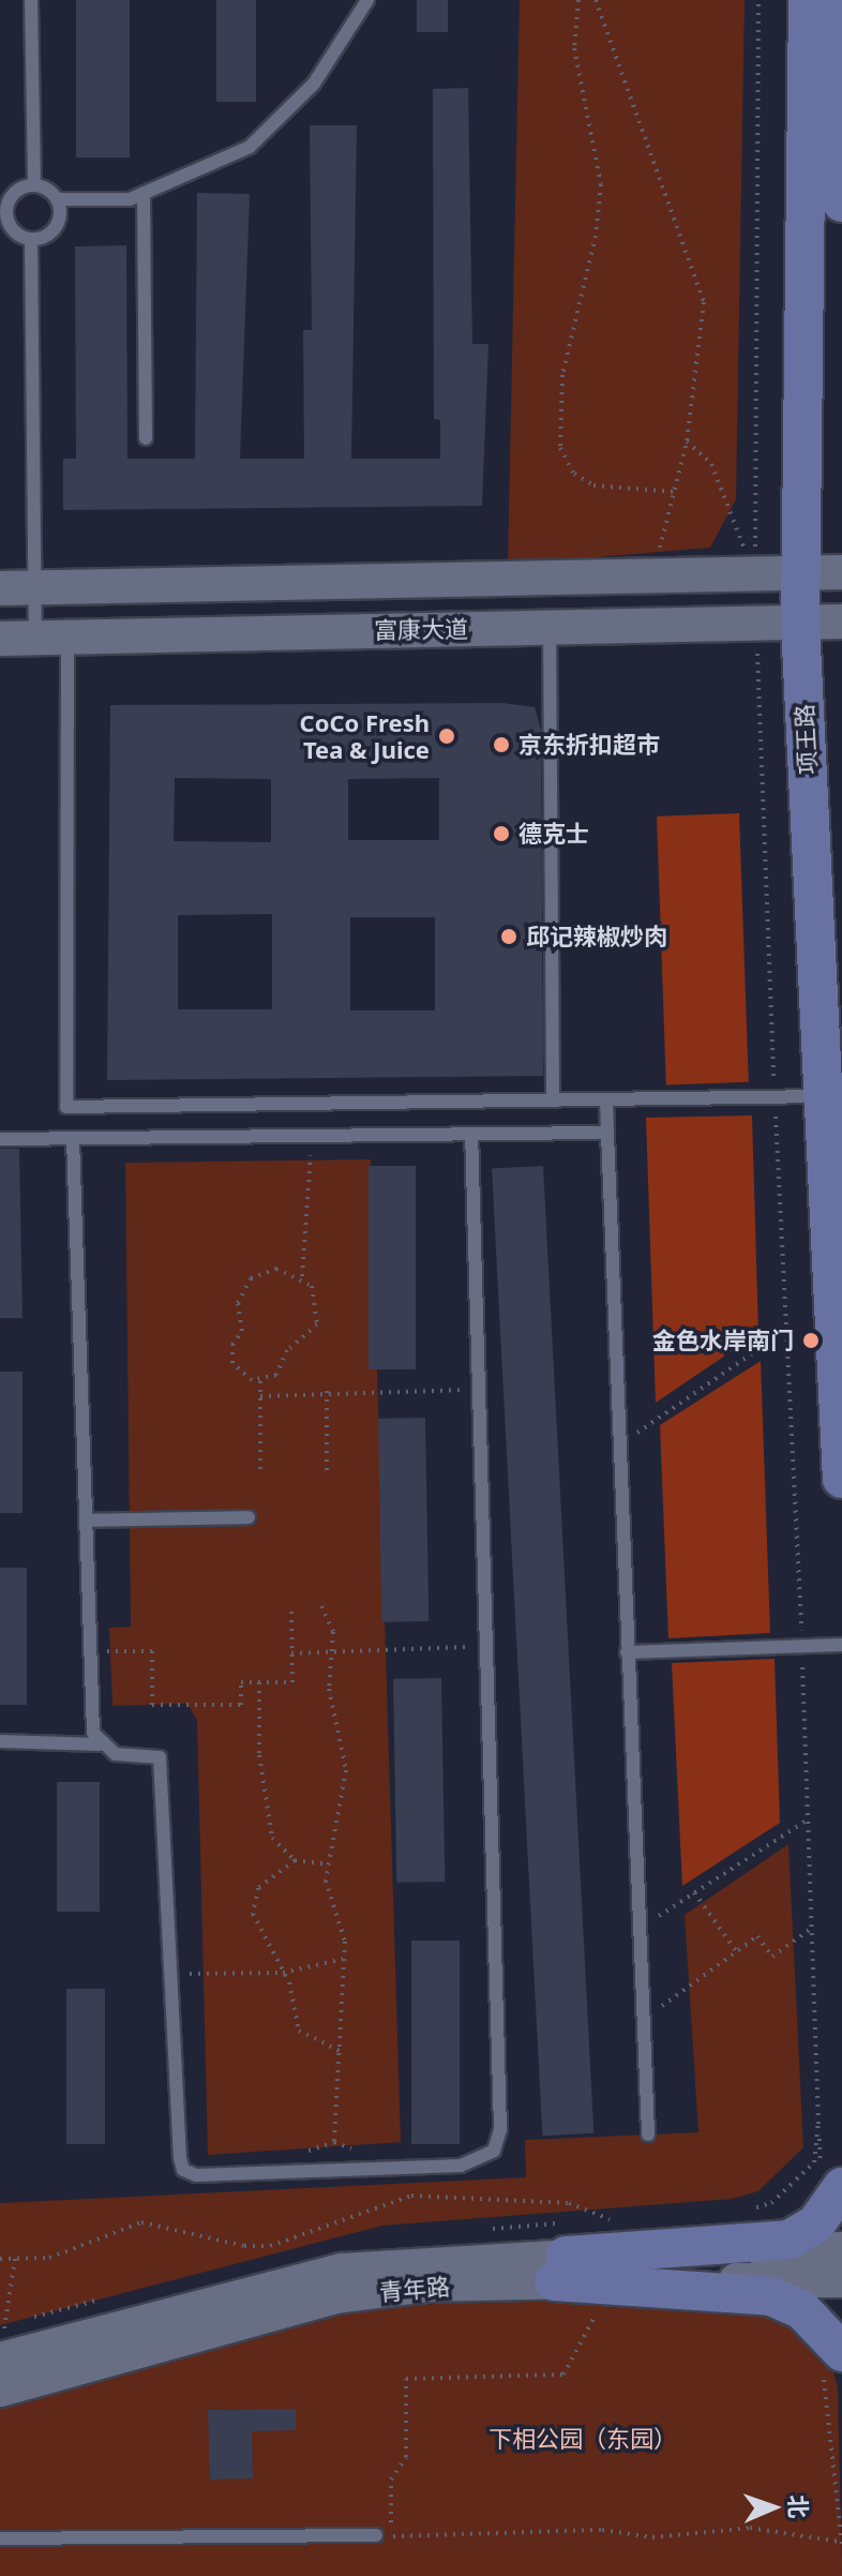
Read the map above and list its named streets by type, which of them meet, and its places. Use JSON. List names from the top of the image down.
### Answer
{
  "streets": {
    "main road": ["项王路"],
    "street": ["富康大道", "青年路"]
  },
  "crossings": [
    ["富康大道", "项王路"]
  ],
  "parks": ["下相公园（东园）"],
  "places": [
    "CoCo Fresh Tea & Juice",
    "京东折扣超市",
    "德克士",
    "邱记辣椒炒肉",
    "金色水岸南门"
  ],
  "north": "right"
}
